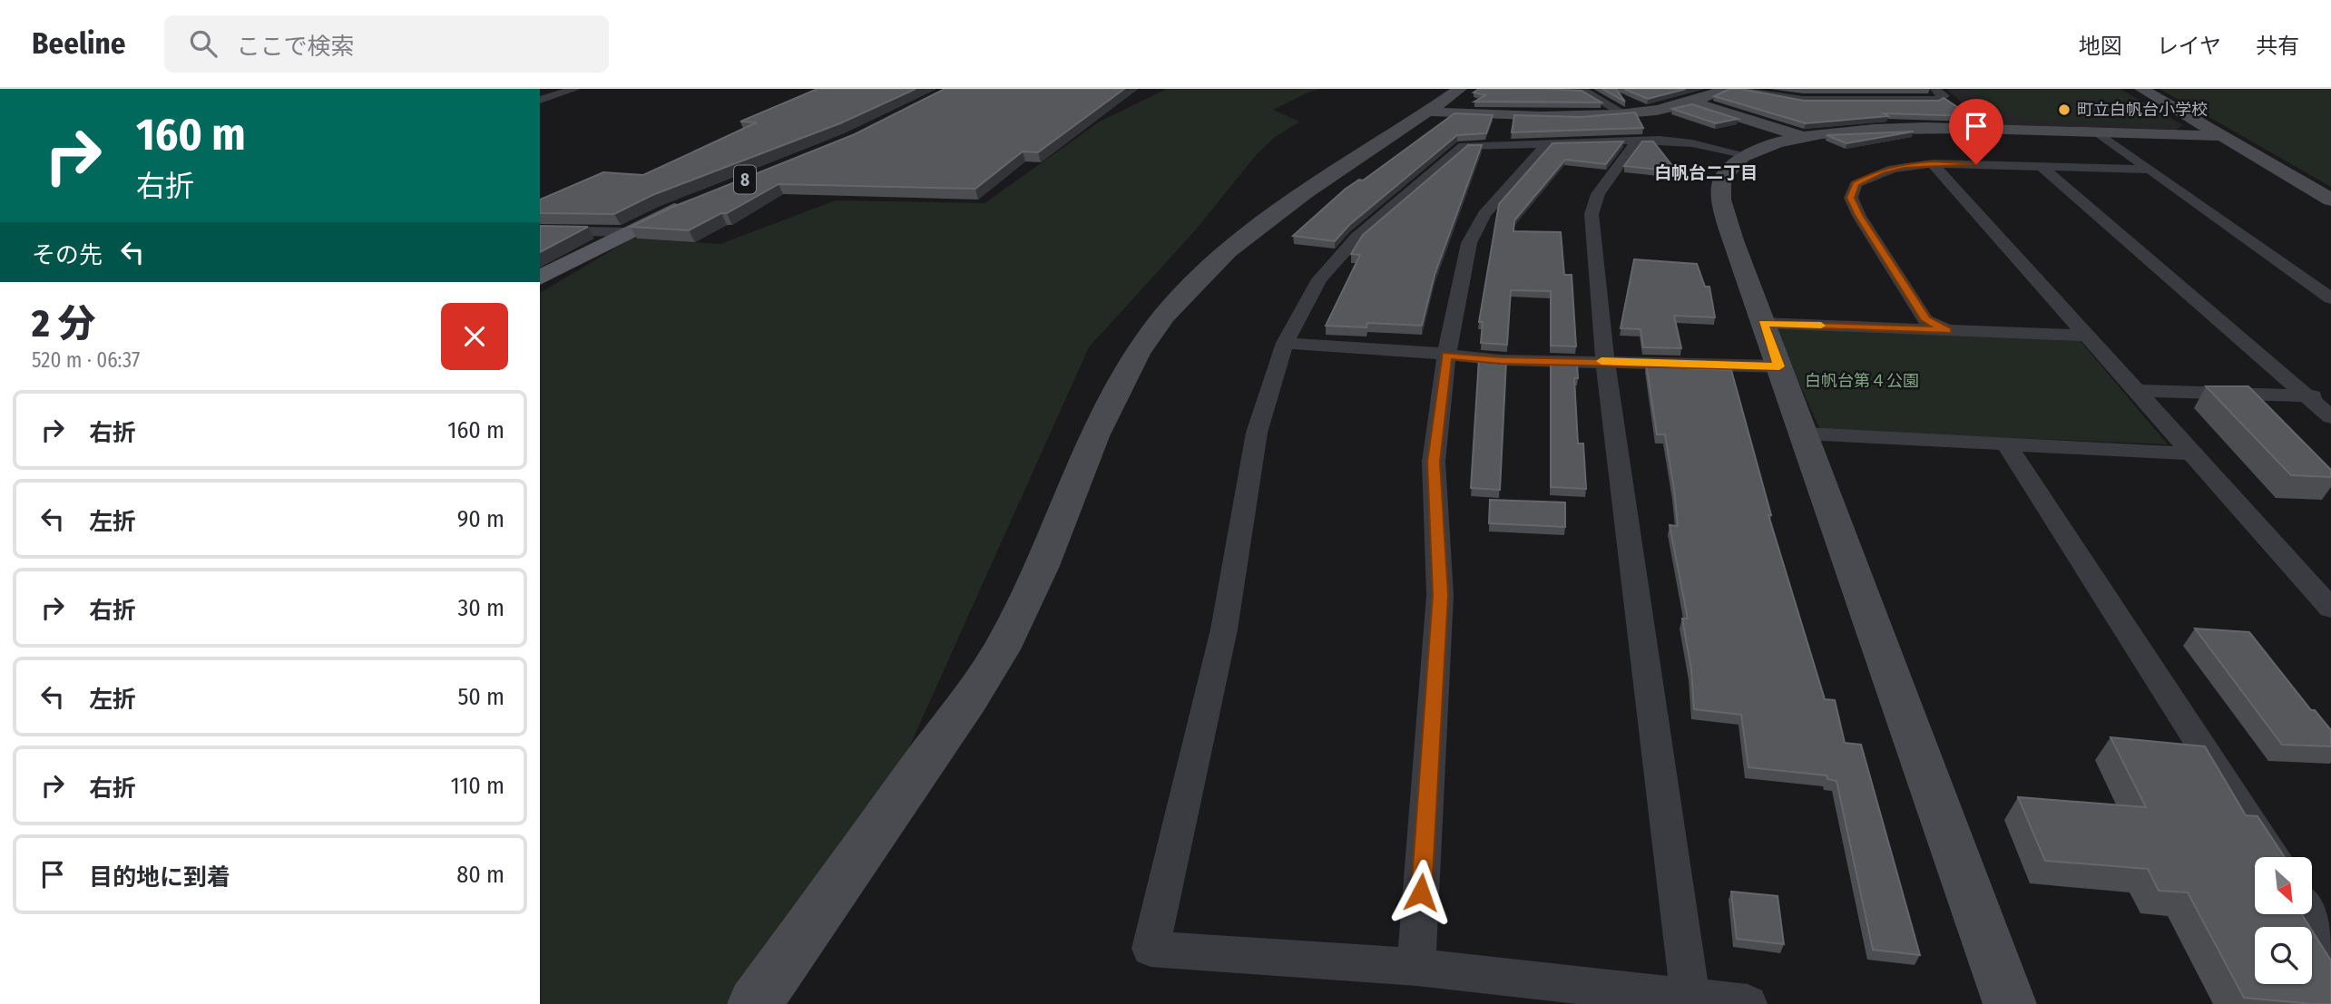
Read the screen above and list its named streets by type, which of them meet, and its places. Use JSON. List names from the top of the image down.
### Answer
{
  "districts": ["白帆台二丁目"],
  "parks": ["白帆台第４公園"],
  "places": ["町立白帆台小学校"],
  "north": "bottom right",
  "page": {
    "header": "Beeline",
    "search": "ここで検索",
    "nav": ["地図", "レイヤ", "共有"],
    "turn": ["160 m", "右折"],
    "then": "その先",
    "heading": ["2 分", "520 m · 06:37"],
    "list": [
      {
        "name": "右折",
        "value": "160 m"
      },
      {
        "name": "左折",
        "value": "90 m"
      },
      {
        "name": "右折",
        "value": "30 m"
      },
      {
        "name": "左折",
        "value": "50 m"
      },
      {
        "name": "右折",
        "value": "110 m"
      },
      {
        "name": "目的地に到着",
        "value": "80 m"
      }
    ]
  }
}
